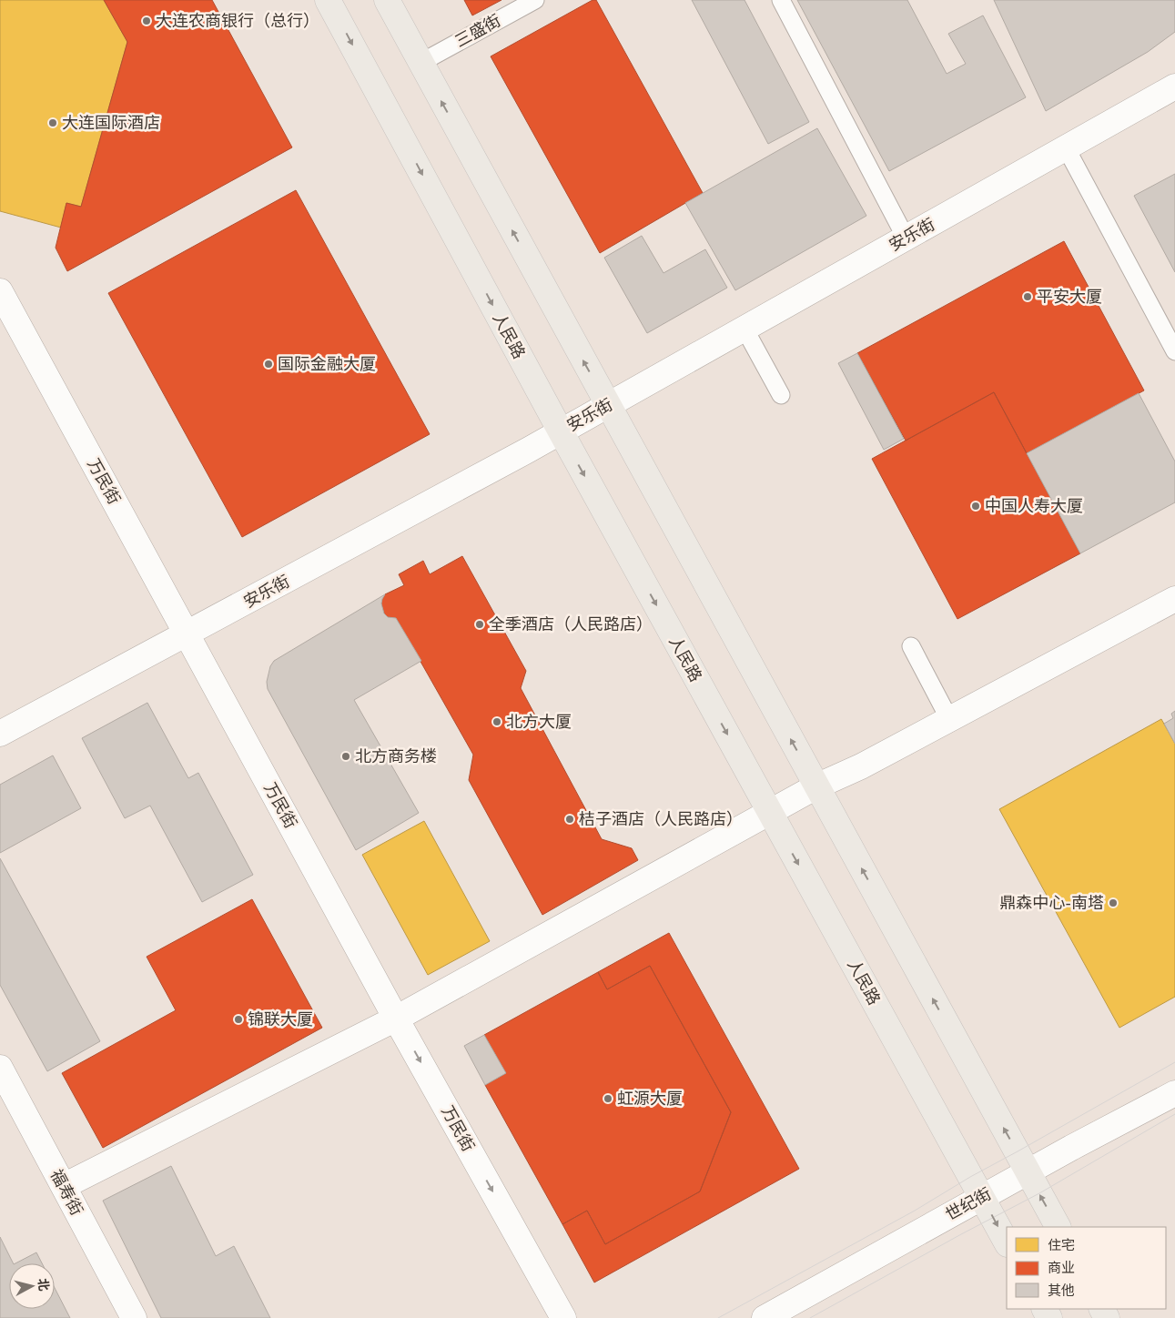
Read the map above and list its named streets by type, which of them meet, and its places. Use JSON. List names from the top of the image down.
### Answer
{
  "streets": {
    "main road": ["人民路"],
    "street": [
      "安乐街",
      "万民街",
      "福寿街",
      "世纪街"
    ],
    "lane": ["三盛街"]
  },
  "crossings": [
    ["安乐街", "人民路"],
    ["安乐街", "万民街"],
    ["人民路", "世纪街"]
  ],
  "places": [
    "大连农商银行（总行）",
    "大连国际酒店",
    "平安大厦",
    "国际金融大厦",
    "中国人寿大厦",
    "全季酒店（人民路店）",
    "北方大厦",
    "北方商务楼",
    "桔子酒店（人民路店）",
    "鼎森中心-南塔",
    "锦联大厦",
    "虹源大厦"
  ],
  "legend": ["住宅", "商业", "其他"],
  "north": "right"
}
